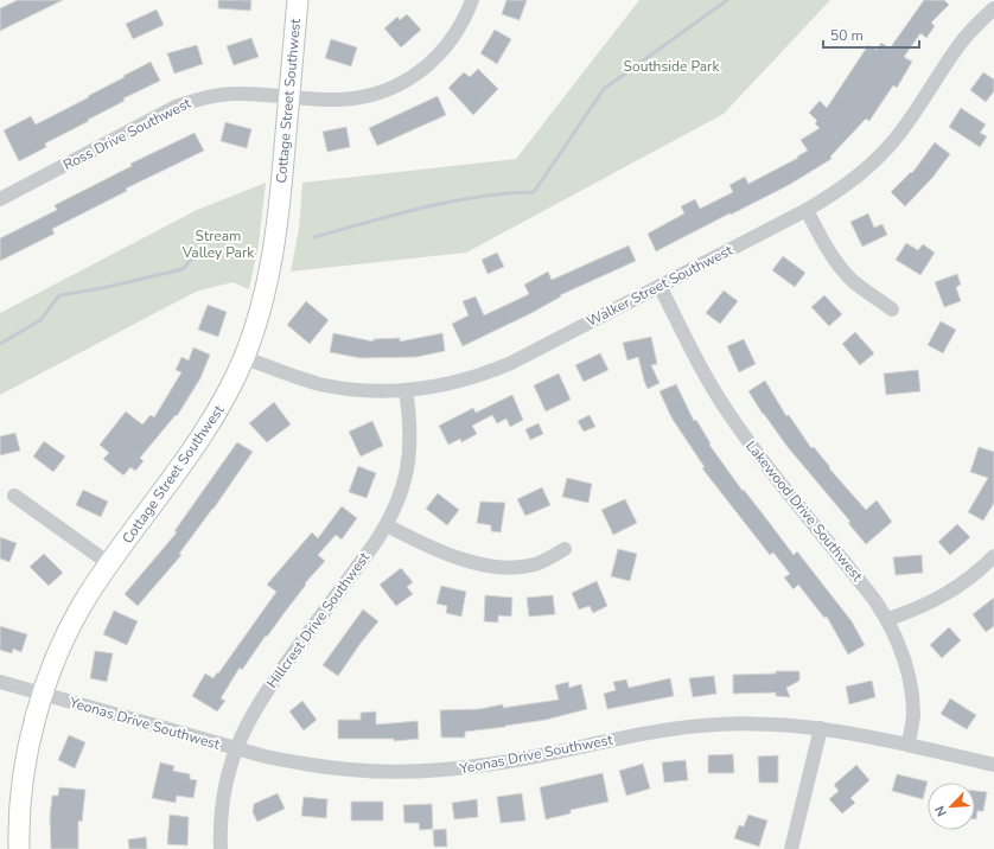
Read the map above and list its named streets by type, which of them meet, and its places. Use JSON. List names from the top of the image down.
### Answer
{
  "streets": {
    "street": [
      "Cottage Street Southwest",
      "Ross Drive Southwest",
      "Walker Street Southwest",
      "Lakewood Drive Southwest",
      "Hillcrest Drive Southwest",
      "Yeonas Drive Southwest"
    ]
  },
  "crossings": [
    ["Cottage Street Southwest", "Ross Drive Southwest"],
    ["Cottage Street Southwest", "Walker Street Southwest"],
    ["Cottage Street Southwest", "Yeonas Drive Southwest"],
    ["Walker Street Southwest", "Lakewood Drive Southwest"],
    ["Walker Street Southwest", "Hillcrest Drive Southwest"],
    ["Lakewood Drive Southwest", "Yeonas Drive Southwest"],
    ["Hillcrest Drive Southwest", "Yeonas Drive Southwest"]
  ],
  "parks": ["Southside Park", "Stream Valley Park"],
  "scale_bar": "50 m",
  "north": "bottom left"
}
